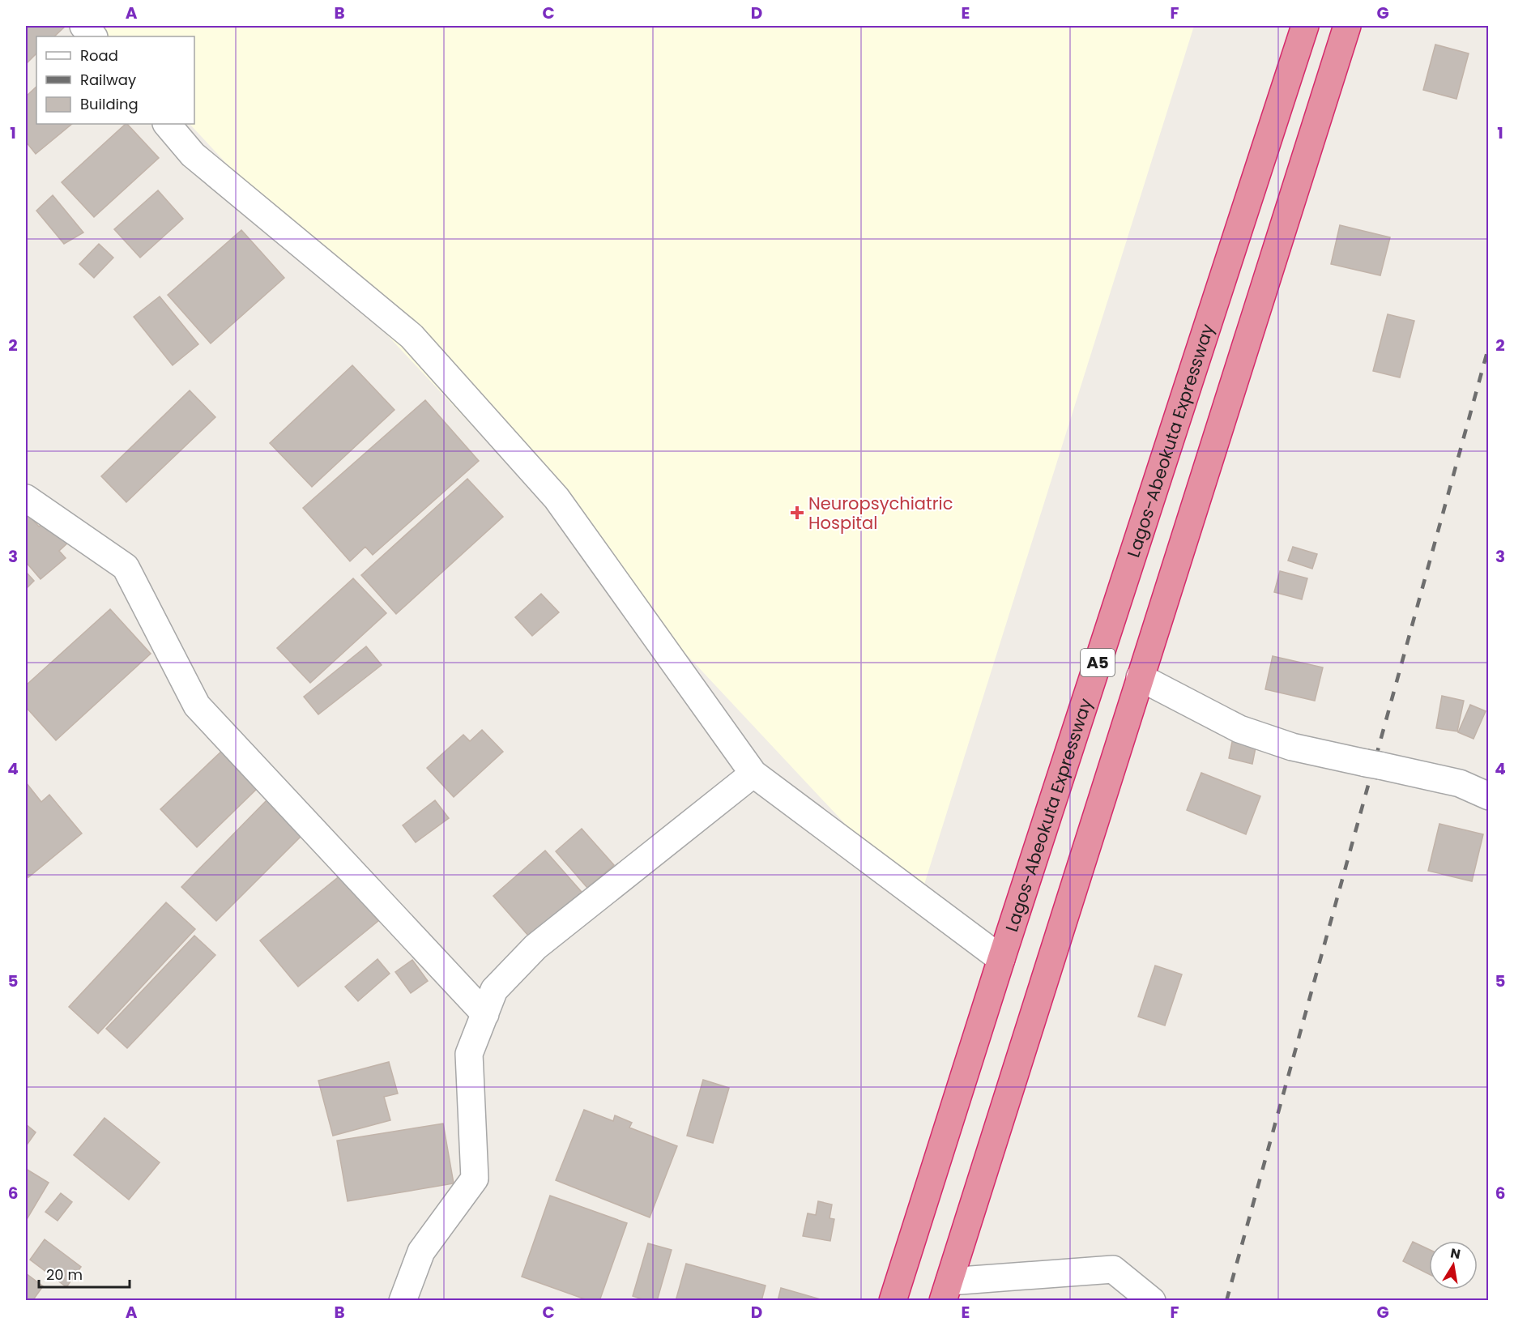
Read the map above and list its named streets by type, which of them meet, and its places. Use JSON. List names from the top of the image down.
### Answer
{
  "streets": {
    "highway": ["Lagos-Abeokuta Expressway", "A5"]
  },
  "places": {
    "health": ["Neuropsychiatric Hospital"]
  },
  "legend": ["Road", "Railway", "Building"],
  "scale_bar": "20 m",
  "north": "top",
  "grid": {
    "columns": [
      "A",
      "B",
      "C",
      "D",
      "E",
      "F",
      "G"
    ],
    "rows": [
      "1",
      "2",
      "3",
      "4",
      "5",
      "6"
    ]
  }
}
